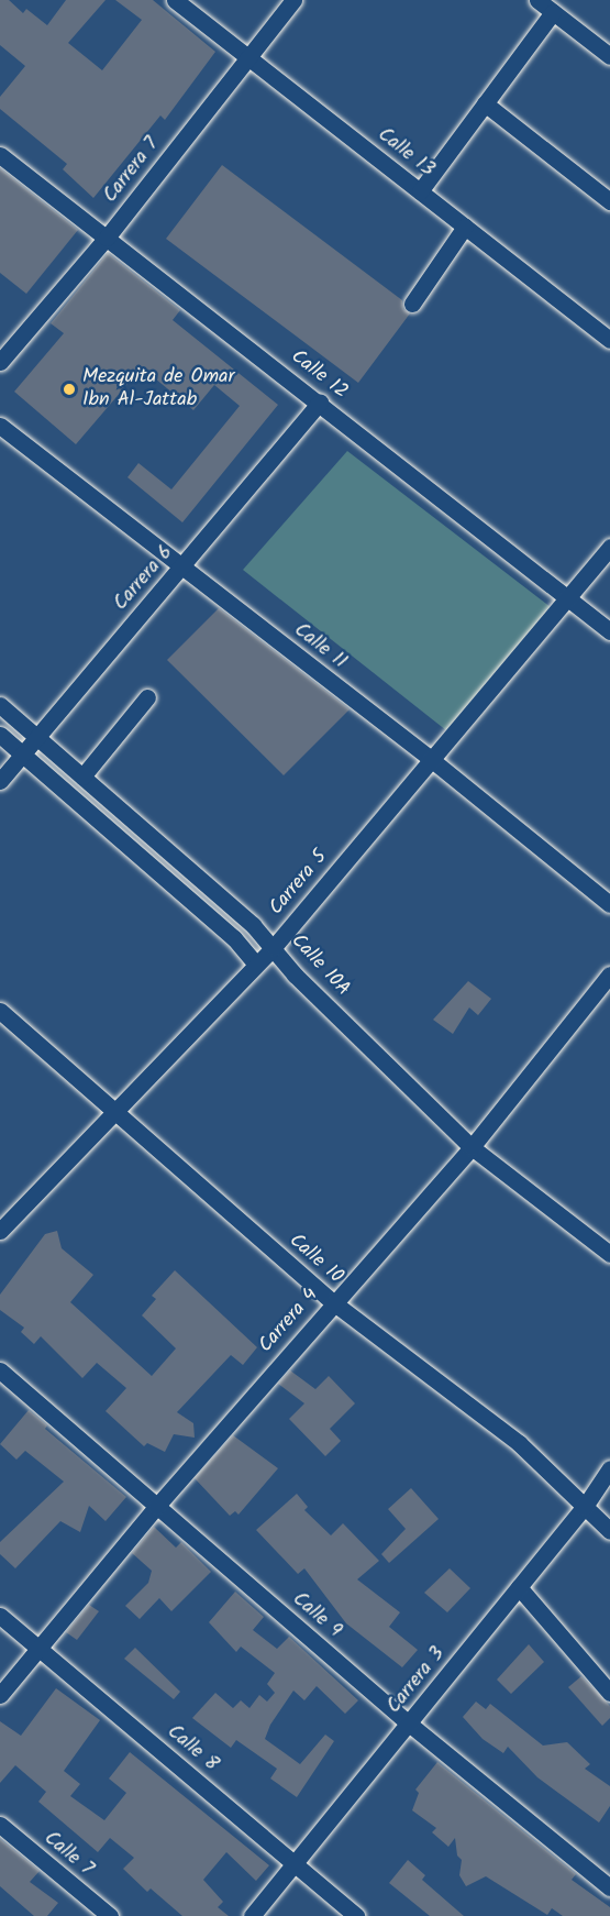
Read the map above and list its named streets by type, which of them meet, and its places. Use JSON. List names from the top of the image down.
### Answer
{
  "streets": {
    "street": [
      "Calle 13",
      "Carrera 7",
      "Calle 12",
      "Carrera 6",
      "Calle 11",
      "Carrera 5",
      "Calle 10A",
      "Calle 10",
      "Carrera 4",
      "Calle 9",
      "Carrera 3",
      "Calle 8",
      "Calle 7"
    ]
  },
  "crossings": [
    ["Calle 13", "Carrera 7"],
    ["Carrera 7", "Calle 12"],
    ["Calle 12", "Carrera 6"],
    ["Calle 12", "Carrera 5"],
    ["Carrera 6", "Calle 11"],
    ["Carrera 6", "Calle 10A"],
    ["Calle 11", "Carrera 5"],
    ["Carrera 5", "Calle 10A"],
    ["Carrera 5", "Calle 10"],
    ["Calle 10A", "Carrera 4"],
    ["Calle 10", "Carrera 4"],
    ["Calle 10", "Carrera 3"],
    ["Carrera 4", "Calle 9"],
    ["Carrera 4", "Calle 8"],
    ["Calle 9", "Carrera 3"],
    ["Carrera 3", "Calle 8"]
  ],
  "places": ["Mezquita de Omar Ibn Al-Jattab"]
}
